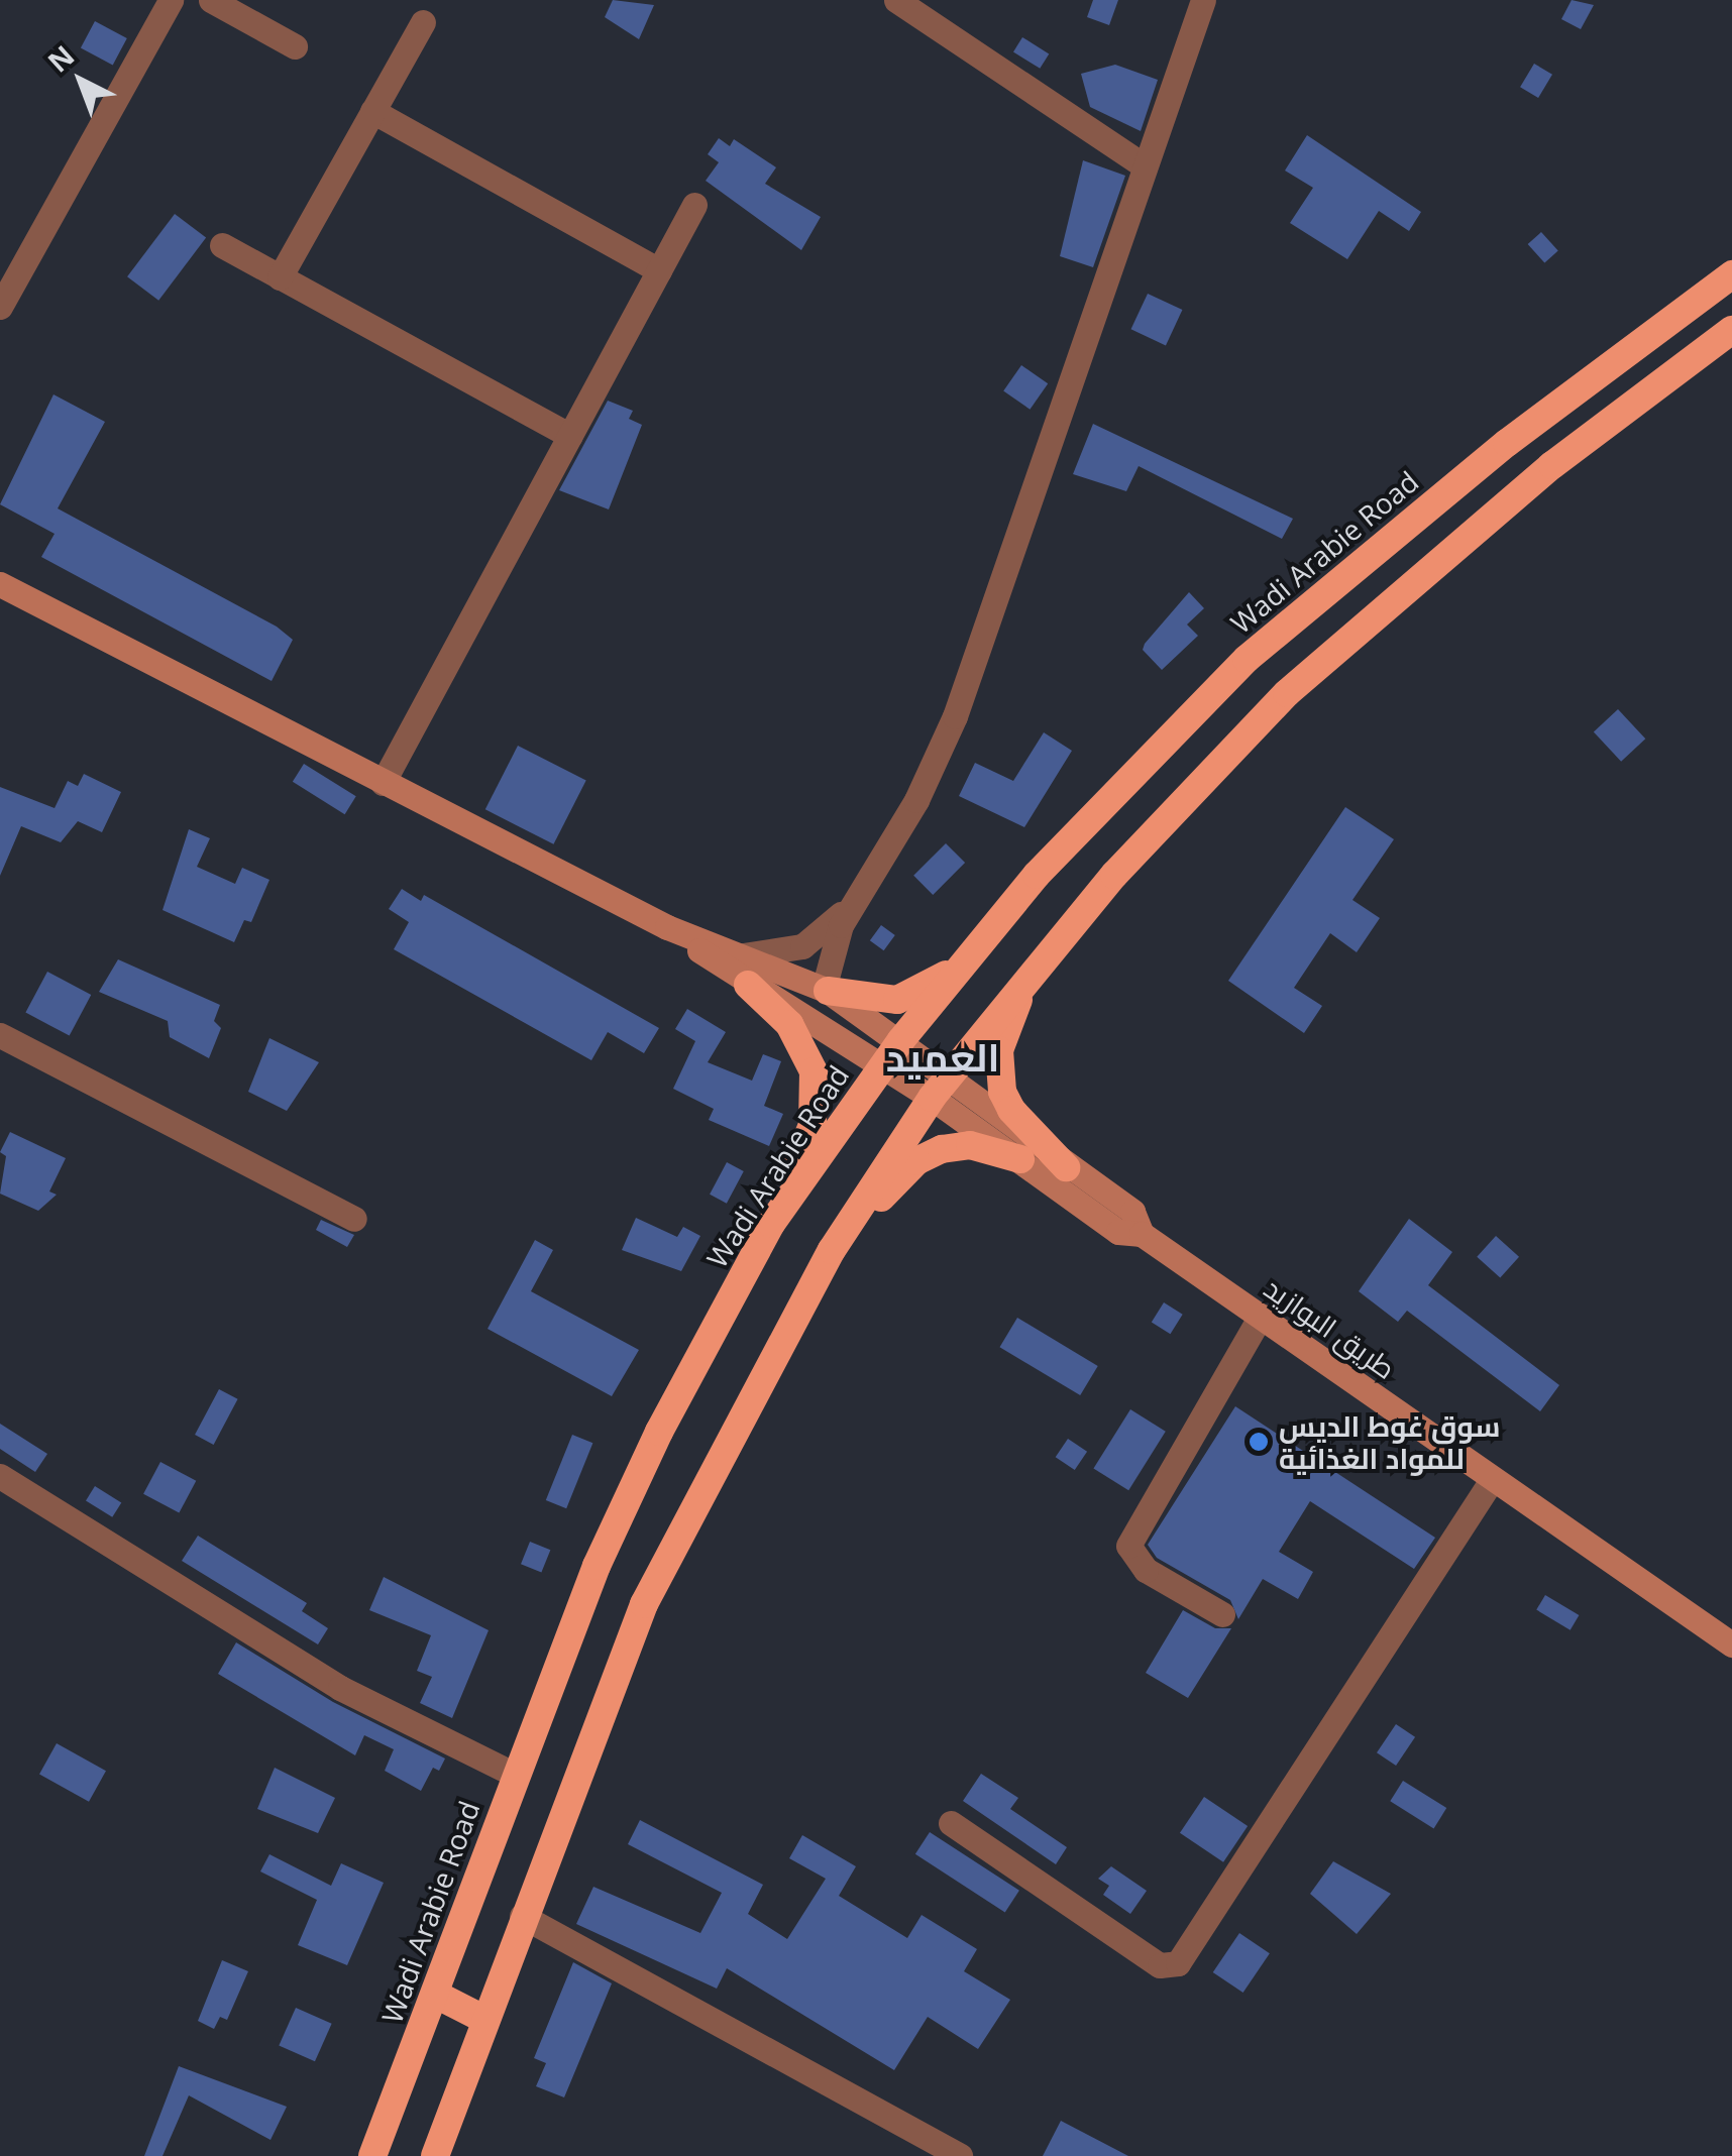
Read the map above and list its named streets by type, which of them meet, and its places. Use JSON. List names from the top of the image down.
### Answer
{
  "streets": {
    "highway": ["Wadi Arabie Road"],
    "main road": ["طريق البوازيد"]
  },
  "districts": ["العميد"],
  "places": ["سوق غوط الديس للمواد الغذائية"],
  "north": "top left"
}
